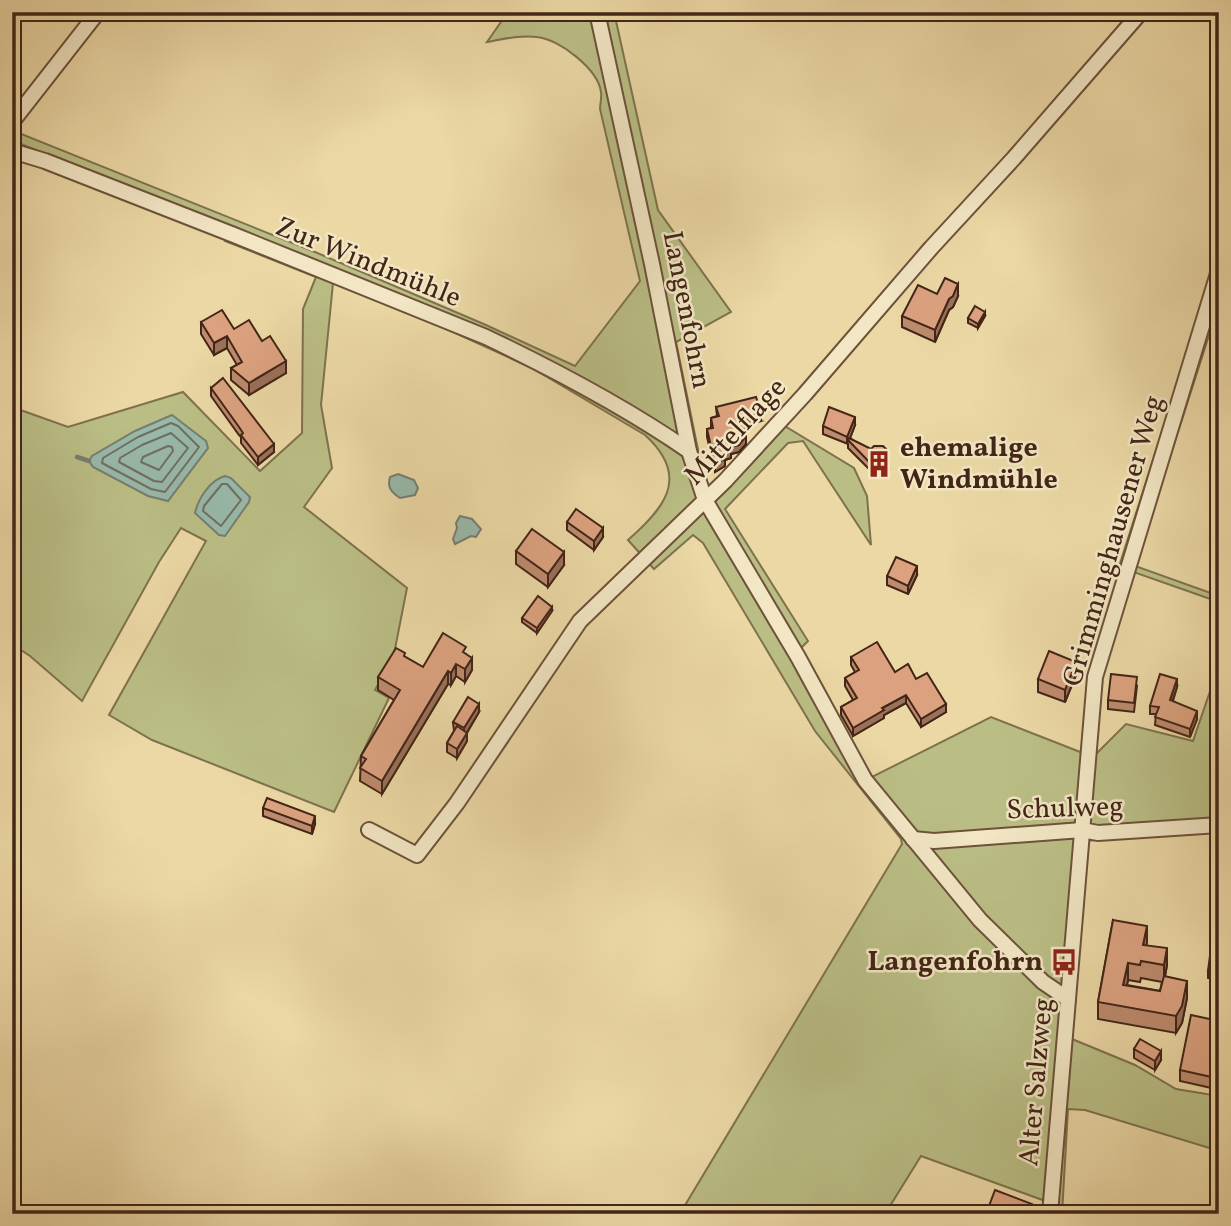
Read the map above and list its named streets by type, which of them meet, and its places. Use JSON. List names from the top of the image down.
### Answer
{
  "streets": {
    "street": [
      "Zur Windmühle",
      "Langenfohrn",
      "Mittelflage",
      "Grimminghausener Weg",
      "Schulweg",
      "Alter Salzweg"
    ]
  },
  "crossings": [
    ["Zur Windmühle", "Langenfohrn"],
    ["Langenfohrn", "Mittelflage"],
    ["Langenfohrn", "Schulweg"],
    ["Langenfohrn", "Alter Salzweg"],
    ["Grimminghausener Weg", "Schulweg"],
    ["Grimminghausener Weg", "Alter Salzweg"],
    ["Schulweg", "Alter Salzweg"]
  ],
  "places": {
    "building": ["ehemalige Windmühle"],
    "bus stop": ["Langenfohrn"]
  }
}
